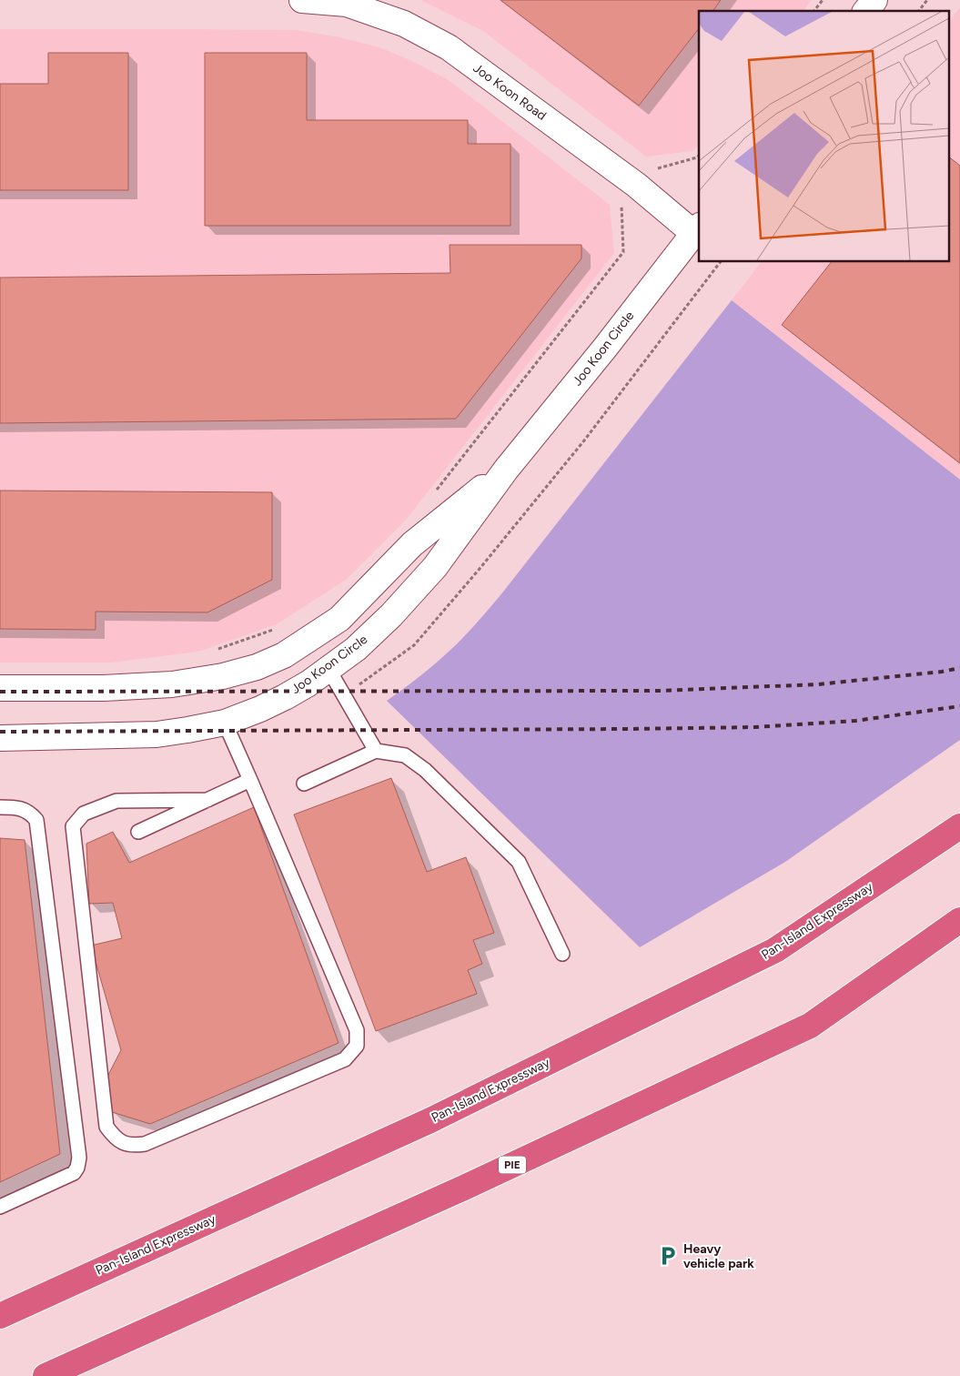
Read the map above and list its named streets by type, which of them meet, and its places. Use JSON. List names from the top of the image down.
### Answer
{
  "streets": {
    "highway": ["Pan-Island Expressway", "PIE"],
    "street": ["Joo Koon Road", "Joo Koon Circle"]
  },
  "crossings": [
    ["Joo Koon Road", "Joo Koon Circle"]
  ],
  "places": {
    "parking": ["Heavy vehicle park"]
  }
}
